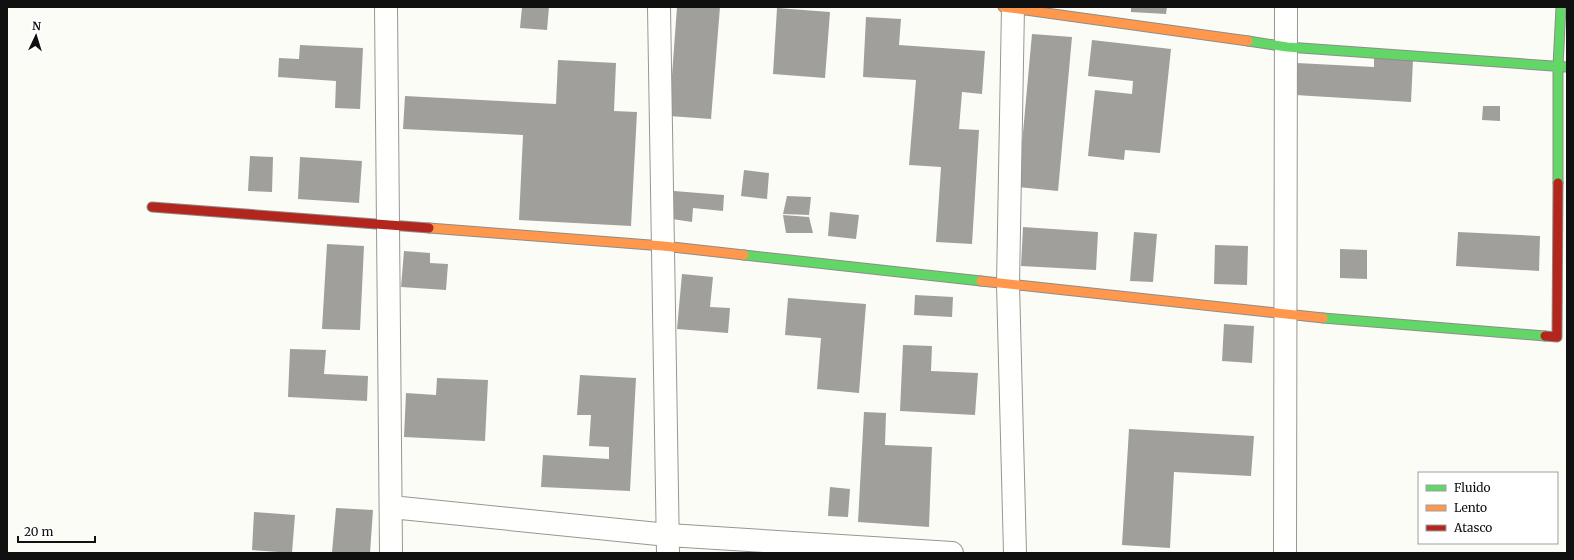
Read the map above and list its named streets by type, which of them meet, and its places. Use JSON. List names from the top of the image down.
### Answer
{
  "legend": ["Fluido", "Lento", "Atasco"],
  "scale_bar": "20 m",
  "north": "top"
}
